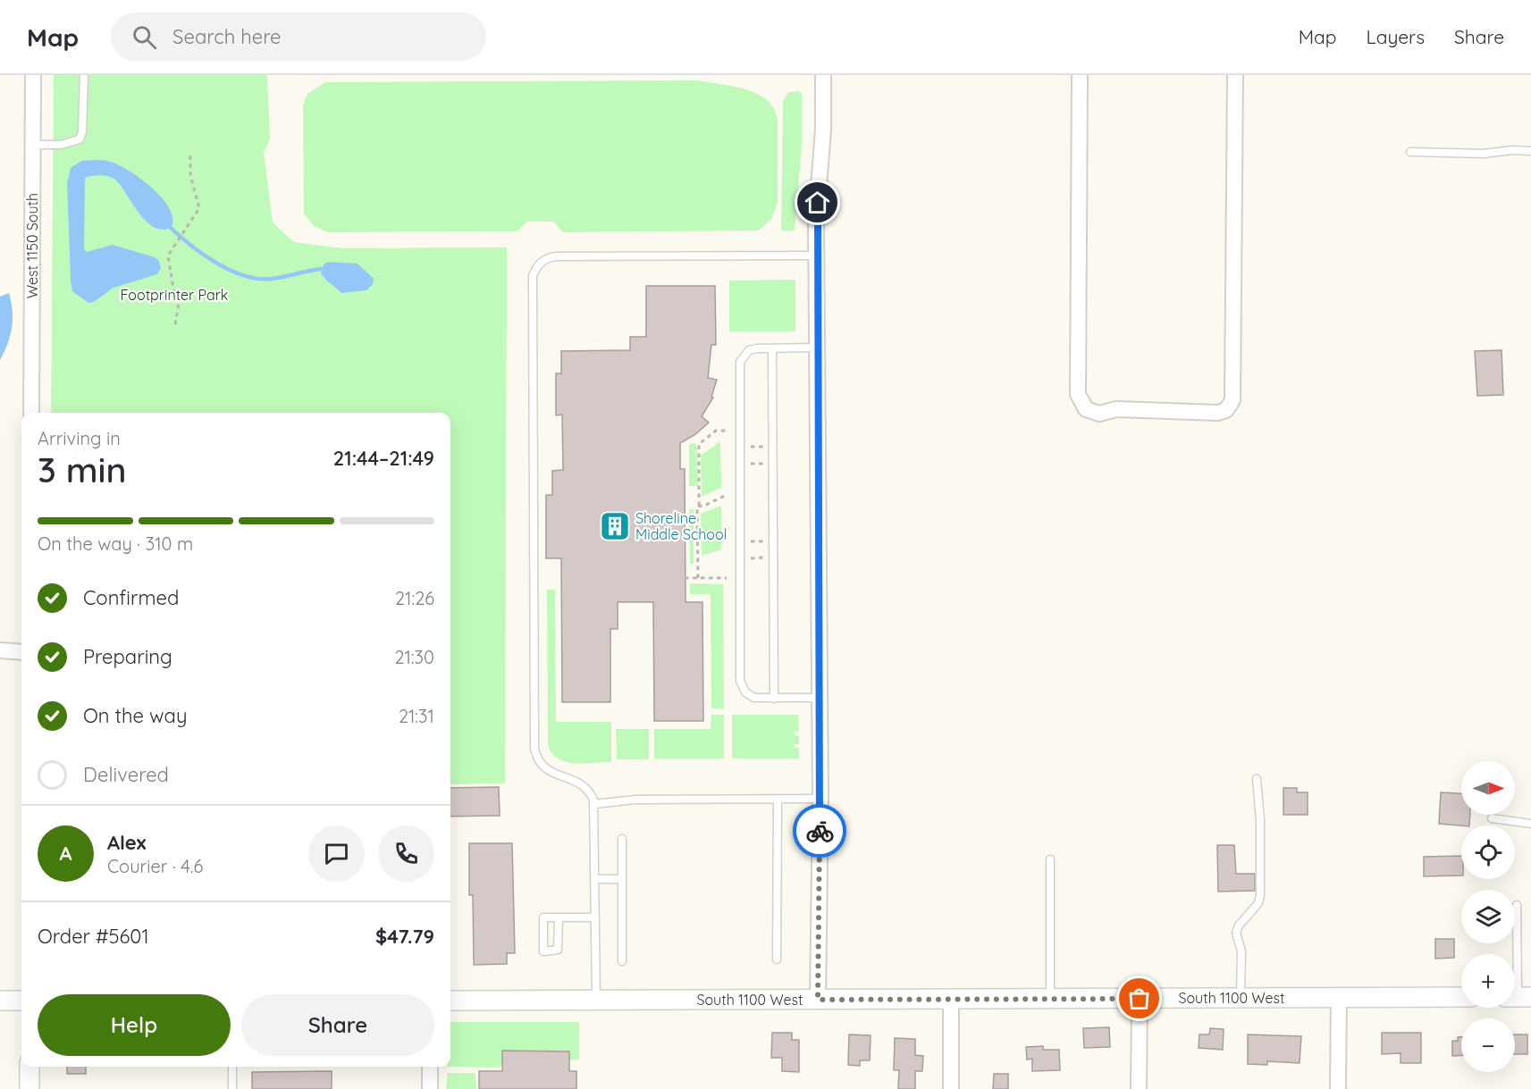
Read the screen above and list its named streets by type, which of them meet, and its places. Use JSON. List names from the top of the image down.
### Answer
{
  "streets": {
    "street": ["West 1150 South", "South 1100 West"]
  },
  "parks": ["Footprinter Park"],
  "places": {
    "building": ["Shoreline Middle School"]
  },
  "north": "right",
  "page": {
    "header": "Map",
    "search": "Search here",
    "nav": ["Map", "Layers", "Share"],
    "heading": ["3 min", "Arriving in", "21:44–21:49"],
    "panel": [
      "Alex",
      "Courier · 4.6",
      "Order #5601",
      "$47.79"
    ],
    "bar": "On the way · 310 m",
    "list": [
      ["Confirmed", "21:26"],
      ["Preparing", "21:30"],
      ["On the way", "21:31"],
      "Delivered"
    ],
    "map_buttons": ["+", "−"],
    "round": "A",
    "buttons": ["Help", "Share"]
  }
}
